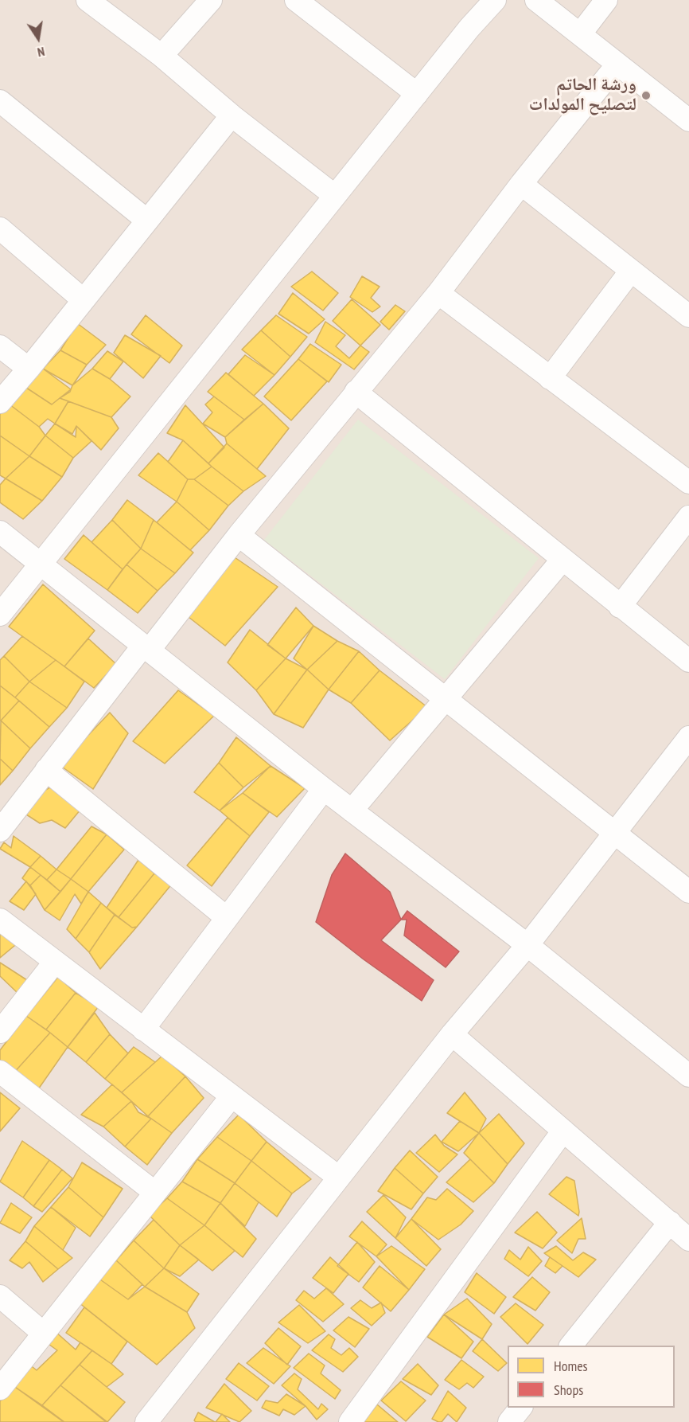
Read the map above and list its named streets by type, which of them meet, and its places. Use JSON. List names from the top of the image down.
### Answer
{
  "places": ["ورشة الحاتم لتصليح المولدات"],
  "legend": ["Homes", "Shops"],
  "north": "bottom"
}
